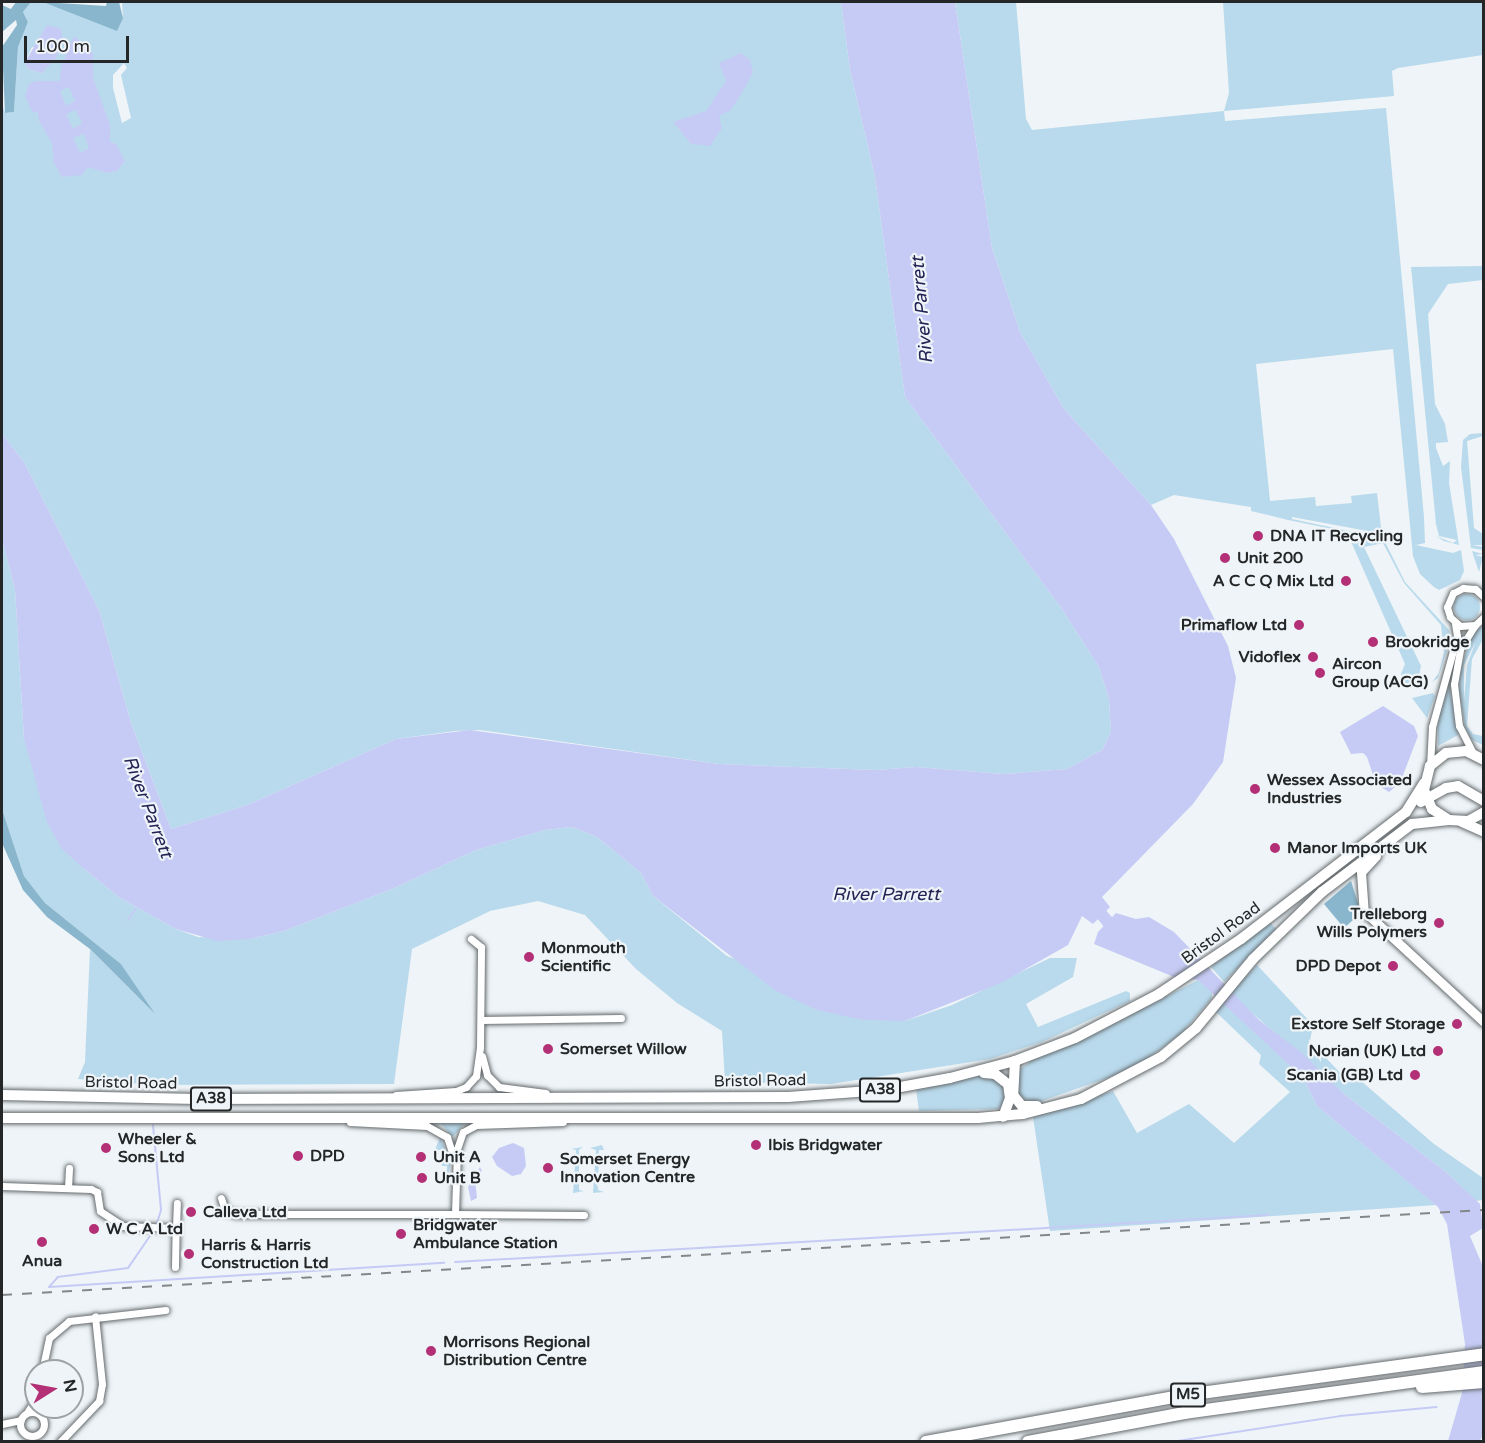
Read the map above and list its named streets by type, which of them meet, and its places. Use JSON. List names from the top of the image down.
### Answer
{
  "streets": {
    "highway": ["M5"],
    "main road": ["Bristol Road", "A38"]
  },
  "crossings": [
    ["Bristol Road", "A38"]
  ],
  "water": ["River Parrett"],
  "places": [
    "DNA IT Recycling",
    "Unit 200",
    "A C C Q Mix Ltd",
    "Primaflow Ltd",
    "Brookridge",
    "Vidoflex",
    "Aircon Group (ACG)",
    "Wessex Associated Industries",
    "Manor Imports UK",
    "Trelleborg Wills Polymers",
    "Monmouth Scientific",
    "DPD Depot",
    "Exstore Self Storage",
    "Somerset Willow",
    "Norian (UK) Ltd",
    "Scania (GB) Ltd",
    "Ibis Bridgwater",
    "Wheeler & Sons Ltd",
    "DPD",
    "Unit A",
    "Somerset Energy Innovation Centre",
    "Unit B",
    "Calleva Ltd",
    "W C A Ltd",
    "Bridgwater Ambulance Station",
    "Anua",
    "Harris & Harris Construction Ltd",
    "Morrisons Regional Distribution Centre"
  ],
  "scale_bar": "100 m",
  "north": "right"
}
